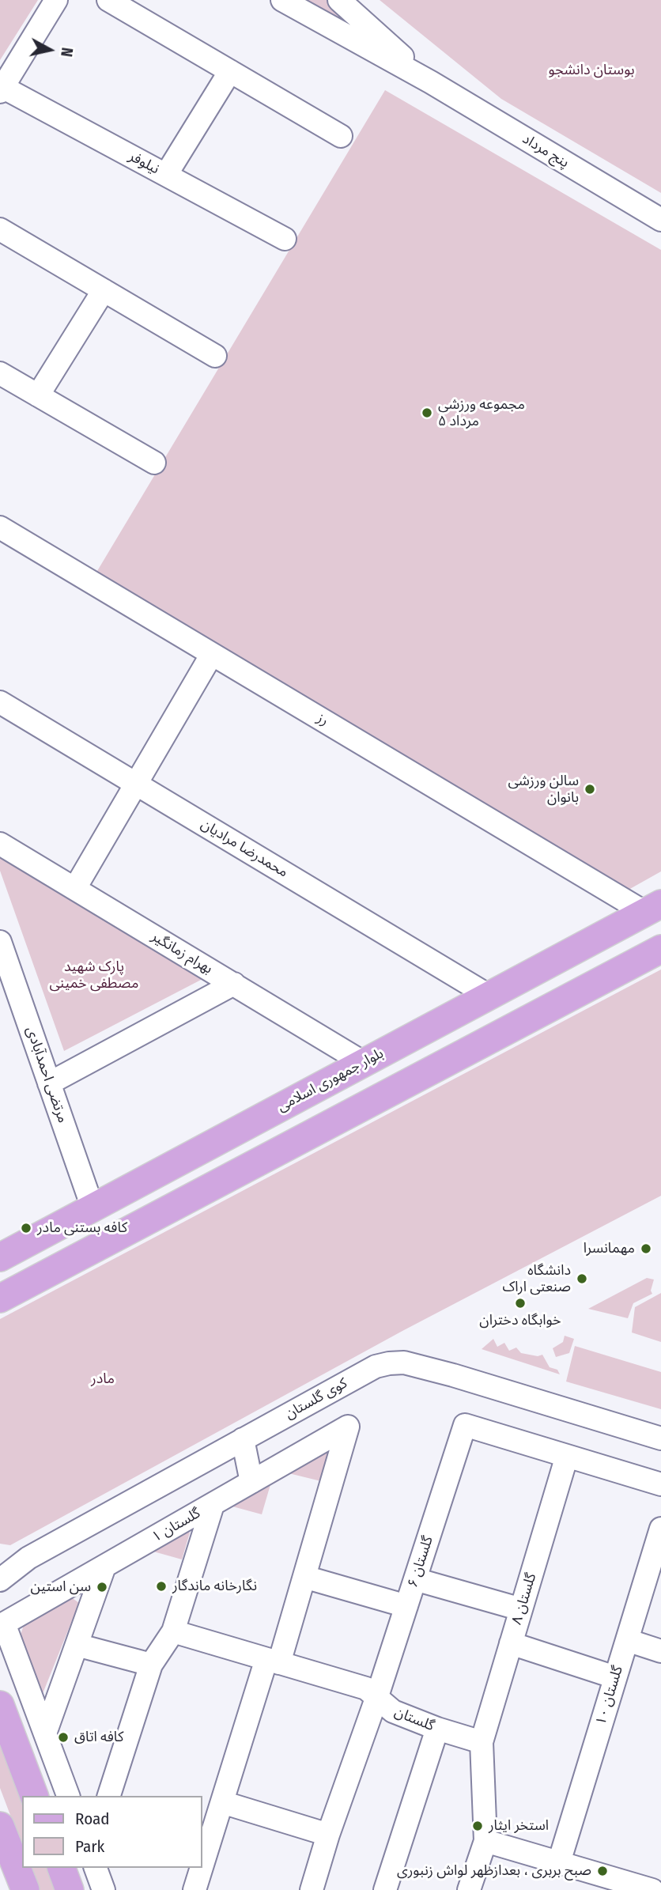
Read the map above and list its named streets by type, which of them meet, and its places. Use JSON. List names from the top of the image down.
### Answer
{
  "streets": {
    "main road": ["بلوار جمهوری اسلامی"],
    "street": [
      "پنج مرداد",
      "نیلوفر",
      "رز",
      "محمدرضا مرادیان",
      "بهرام زمانگیر",
      "مرتضی احمدآبادی",
      "کوی گلستان",
      "گلستان ۱",
      "گلستان ۶",
      "گلستان ۸",
      "گلستان ۱۰",
      "گلستان"
    ]
  },
  "crossings": [
    ["رز", "بلوار جمهوری اسلامی"],
    ["محمدرضا مرادیان", "بلوار جمهوری اسلامی"],
    ["بهرام زمانگیر", "بلوار جمهوری اسلامی"],
    ["مرتضی احمدآبادی", "بلوار جمهوری اسلامی"],
    ["گلستان ۶", "گلستان ۸"],
    ["گلستان ۶", "گلستان"],
    ["گلستان ۸", "گلستان"]
  ],
  "parks": ["بوستان دانشجو", "پارک شهید مصطفی خمینی", "مادر"],
  "places": [
    "مجموعه ورزشی ۵ مرداد",
    "سالن ورزشی بانوان",
    "کافه بستنی مادر",
    "مهمانسرا",
    "دانشگاه صنعتی اراک",
    "خوابگاه دختران",
    "نگارخانه ماندگار",
    "سن استین",
    "کافه اتاق",
    "استخر ایثار",
    "صبح بربری ، بعدازظهر لواش زنبوری"
  ],
  "legend": ["Road", "Park"],
  "north": "right"
}
